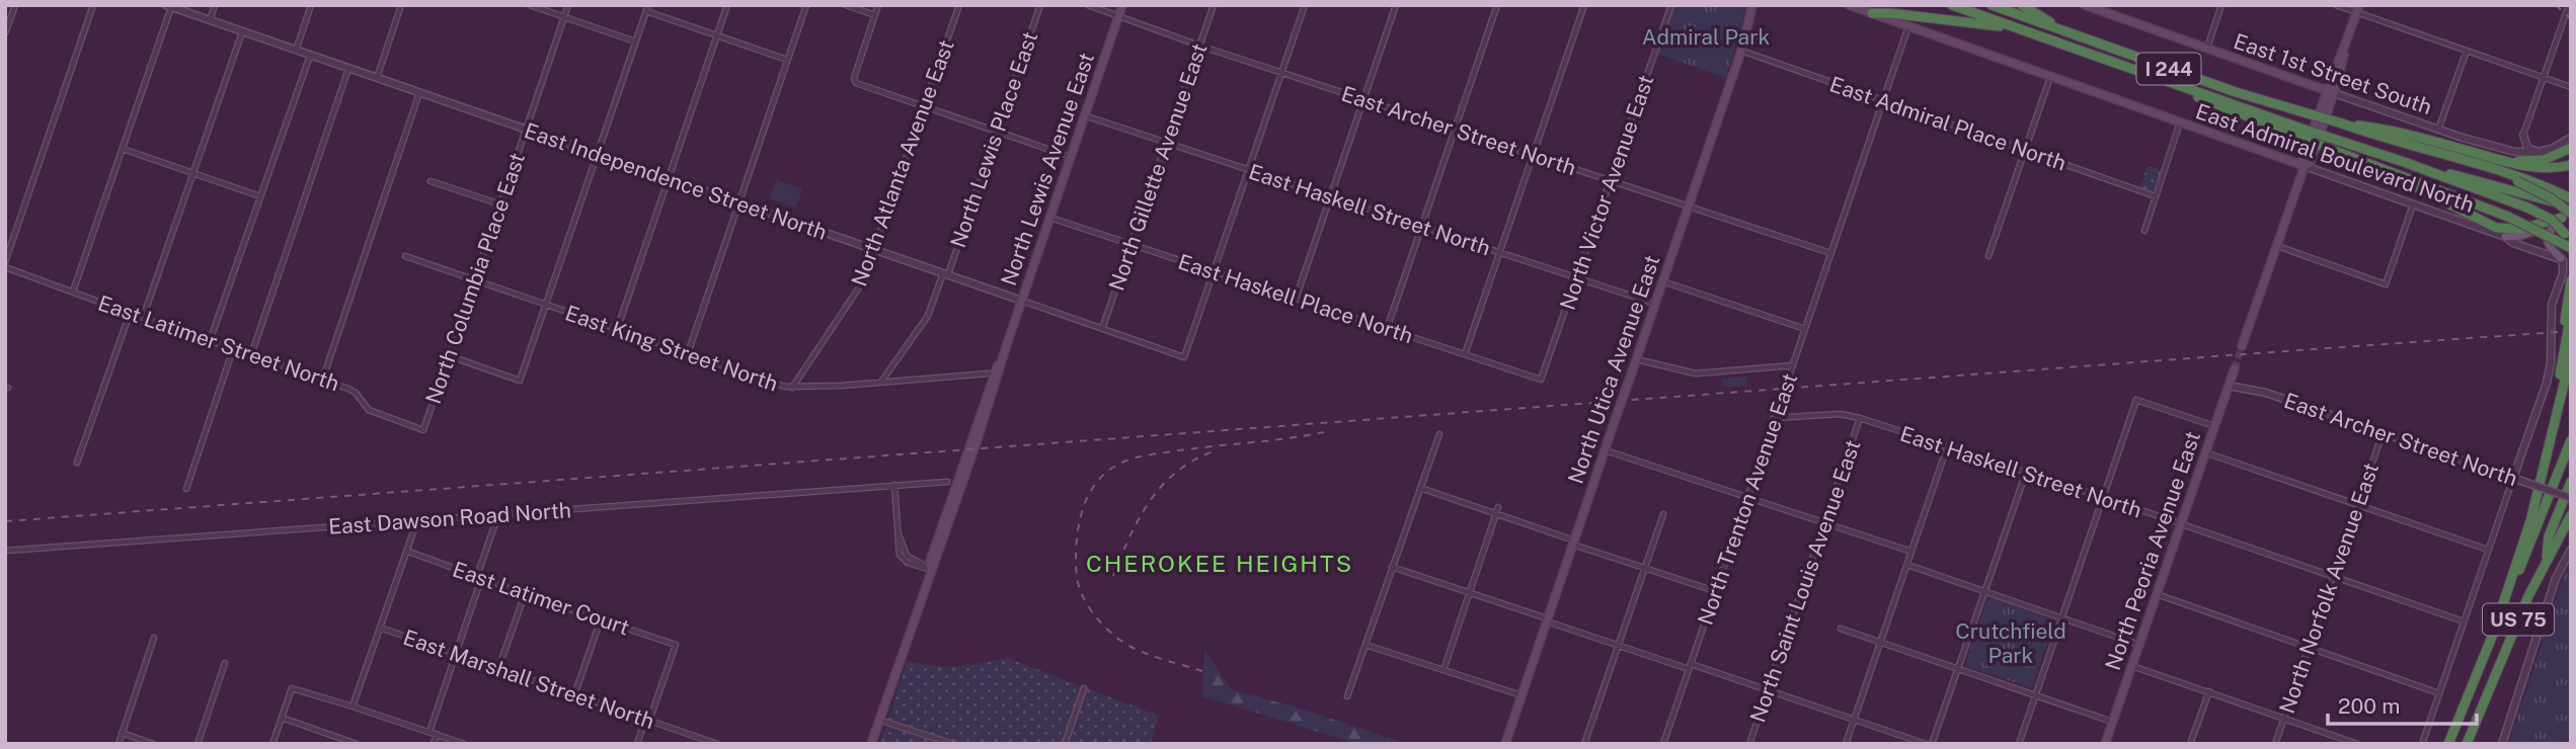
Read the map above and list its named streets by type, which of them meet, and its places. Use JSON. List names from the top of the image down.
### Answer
{
  "streets": {
    "highway": ["I 244", "US 75"],
    "main road": [
      "East 1st Street South",
      "East Admiral Boulevard North",
      "North Lewis Avenue East",
      "North Utica Avenue East",
      "North Peoria Avenue East"
    ],
    "street": [
      "East Admiral Place North",
      "East Archer Street North",
      "North Lewis Place East",
      "North Atlanta Avenue East",
      "North Gillette Avenue East",
      "East Independence Street North",
      "North Victor Avenue East",
      "East Haskell Street North",
      "North Columbia Place East",
      "East Haskell Place North",
      "East Latimer Street North",
      "East King Street North",
      "North Trenton Avenue East",
      "East Dawson Road North",
      "North Saint Louis Avenue East",
      "North Norfolk Avenue East",
      "East Latimer Court",
      "East Marshall Street North"
    ]
  },
  "crossings": [
    ["East Admiral Place North", "North Utica Avenue East"],
    ["East Admiral Place North", "North Trenton Avenue East"],
    ["East Archer Street North", "North Gillette Avenue East"],
    ["East Archer Street North", "North Lewis Avenue East"],
    ["East Archer Street North", "North Victor Avenue East"],
    ["East Archer Street North", "North Utica Avenue East"],
    ["East Archer Street North", "North Trenton Avenue East"],
    ["East Archer Street North", "North Peoria Avenue East"],
    ["East Archer Street North", "North Norfolk Avenue East"],
    ["North Lewis Place East", "East Independence Street North"],
    ["North Lewis Place East", "East King Street North"],
    ["East Admiral Boulevard North", "North Trenton Avenue East"],
    ["North Atlanta Avenue East", "East Independence Street North"],
    ["North Atlanta Avenue East", "East King Street North"],
    ["North Gillette Avenue East", "East Independence Street North"],
    ["North Gillette Avenue East", "East Haskell Street North"],
    ["North Gillette Avenue East", "East Haskell Place North"],
    ["North Lewis Avenue East", "East Independence Street North"],
    ["North Lewis Avenue East", "East Haskell Street North"],
    ["North Lewis Avenue East", "East Haskell Place North"],
    ["East Independence Street North", "North Columbia Place East"],
    ["East Independence Street North", "East Haskell Place North"],
    ["North Victor Avenue East", "East Haskell Street North"],
    ["North Victor Avenue East", "East Haskell Place North"],
    ["East Haskell Street North", "North Utica Avenue East"],
    ["East Haskell Street North", "North Trenton Avenue East"],
    ["East Haskell Street North", "North Peoria Avenue East"],
    ["East Haskell Street North", "North Saint Louis Avenue East"],
    ["East Haskell Street North", "North Norfolk Avenue East"],
    ["North Columbia Place East", "East Latimer Street North"],
    ["North Columbia Place East", "East King Street North"],
    ["East Latimer Court", "East Marshall Street North"]
  ],
  "districts": ["CHEROKEE HEIGHTS"],
  "parks": ["Admiral Park", "Crutchfield Park"],
  "scale_bar": "200 m"
}
